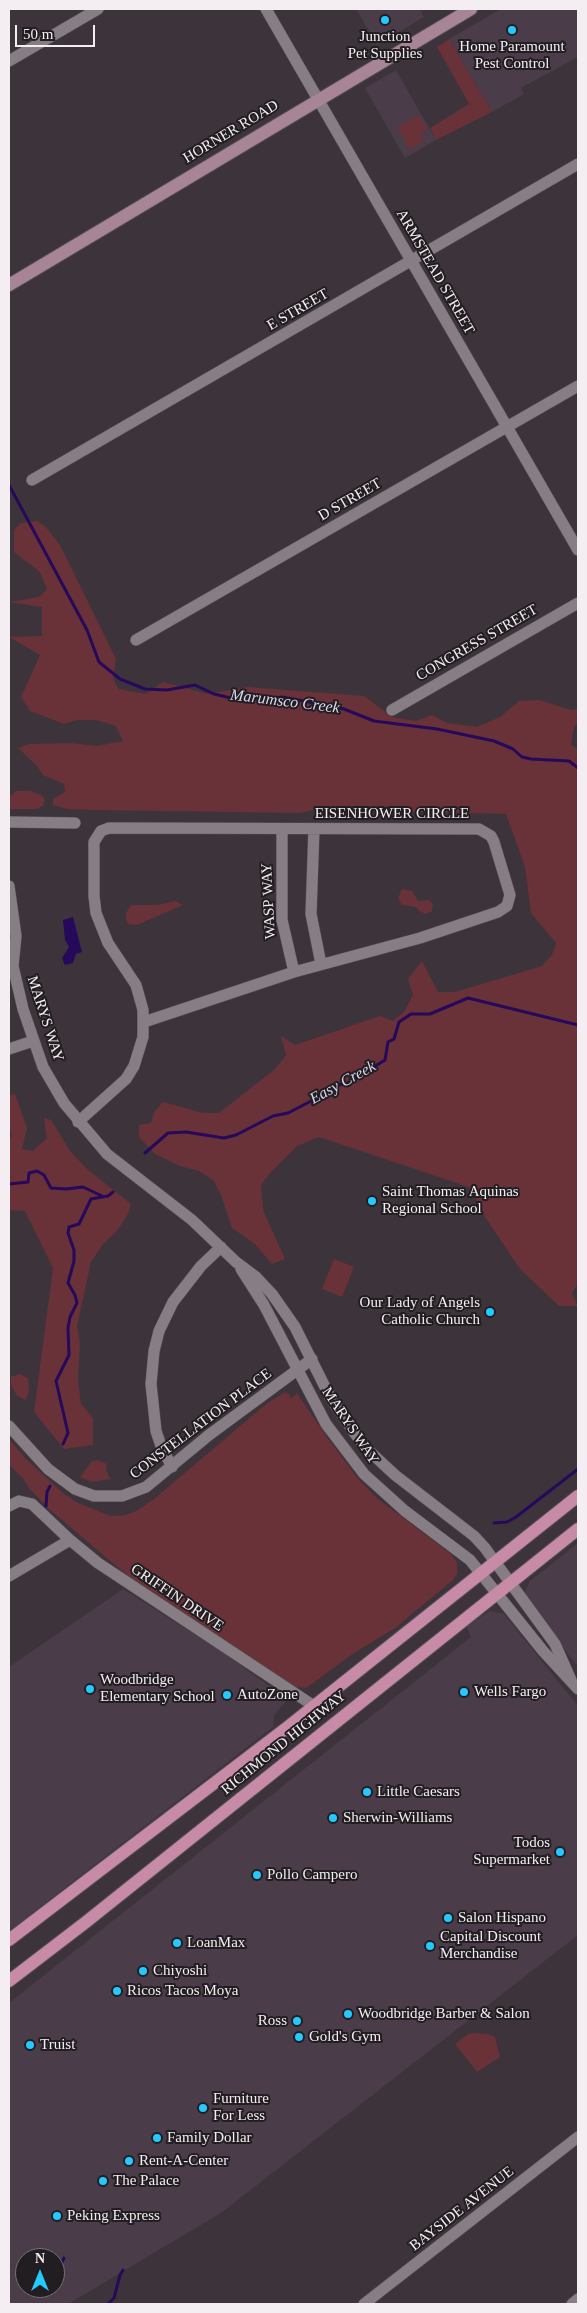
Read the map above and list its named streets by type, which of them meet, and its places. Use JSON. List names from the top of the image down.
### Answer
{
  "streets": {
    "main road": ["HORNER ROAD", "RICHMOND HIGHWAY"],
    "street": [
      "ARMSTEAD STREET",
      "E STREET",
      "D STREET",
      "CONGRESS STREET",
      "EISENHOWER CIRCLE",
      "WASP WAY",
      "MARYS WAY",
      "CONSTELLATION PLACE",
      "GRIFFIN DRIVE",
      "BAYSIDE AVENUE"
    ]
  },
  "crossings": [
    ["HORNER ROAD", "ARMSTEAD STREET"],
    ["ARMSTEAD STREET", "E STREET"],
    ["ARMSTEAD STREET", "D STREET"],
    ["EISENHOWER CIRCLE", "WASP WAY"],
    ["EISENHOWER CIRCLE", "MARYS WAY"],
    ["MARYS WAY", "CONSTELLATION PLACE"],
    ["MARYS WAY", "RICHMOND HIGHWAY"],
    ["GRIFFIN DRIVE", "RICHMOND HIGHWAY"]
  ],
  "water": ["Marumsco Creek", "Easy Creek"],
  "places": [
    "Junction Pet Supplies",
    "Home Paramount Pest Control",
    "Saint Thomas Aquinas Regional School",
    "Our Lady of Angels Catholic Church",
    "Woodbridge Elementary School",
    "Wells Fargo",
    "AutoZone",
    "Little Caesars",
    "Sherwin-Williams",
    "Todos Supermarket",
    "Pollo Campero",
    "Salon Hispano",
    "LoanMax",
    "Capital Discount Merchandise",
    "Chiyoshi",
    "Ricos Tacos Moya",
    "Woodbridge Barber & Salon",
    "Ross",
    "Gold's Gym",
    "Truist",
    "Furniture For Less",
    "Family Dollar",
    "Rent-A-Center",
    "The Palace",
    "Peking Express"
  ],
  "scale_bar": "50 m",
  "north": "top"
}
